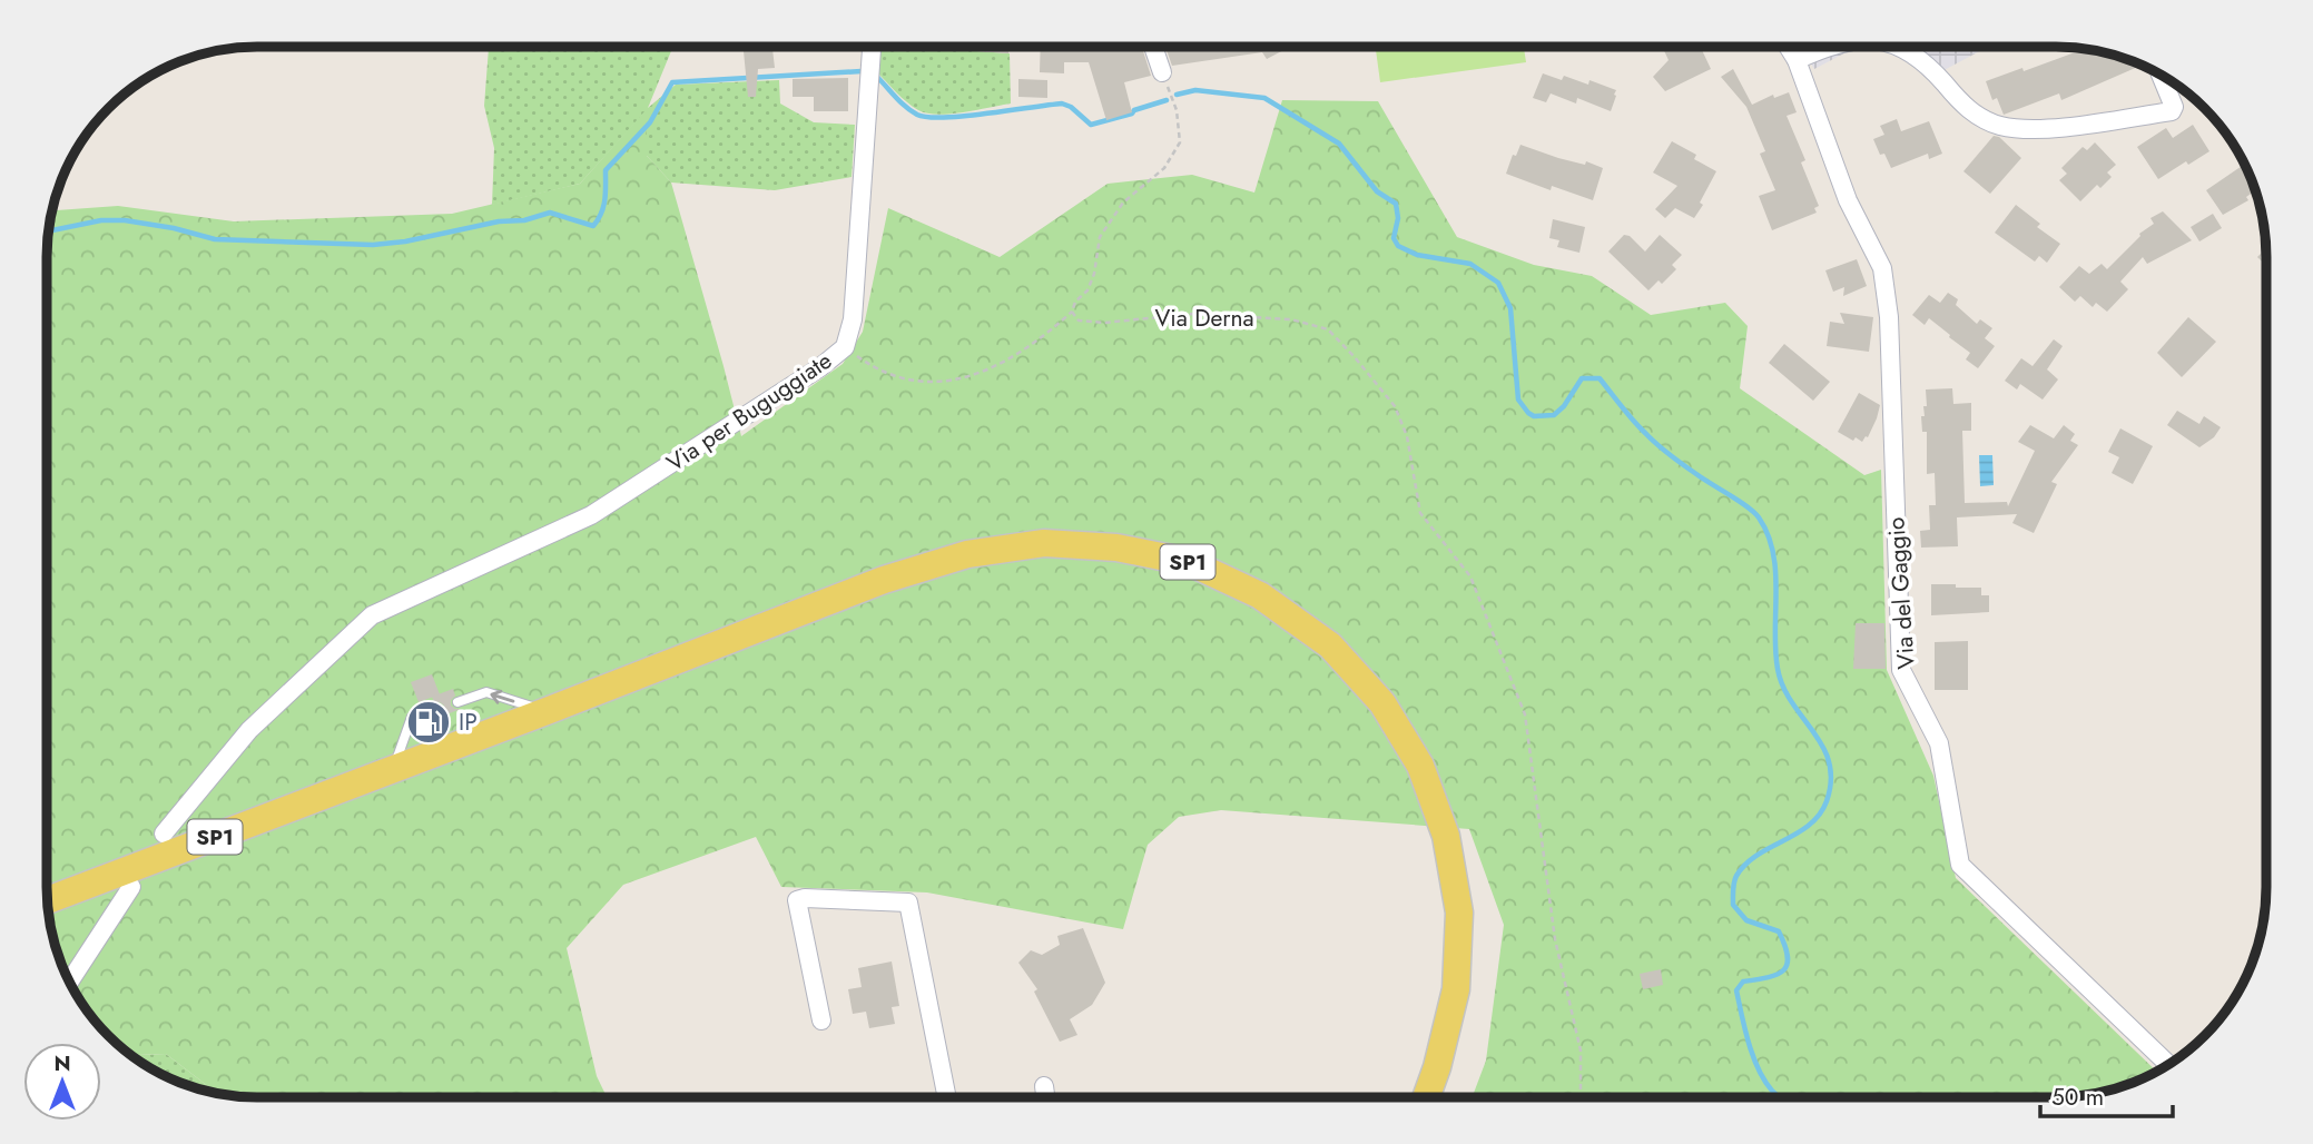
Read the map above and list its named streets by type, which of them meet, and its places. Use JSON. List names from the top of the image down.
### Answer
{
  "streets": {
    "main road": ["SP1"],
    "street": ["Via per Buguggiate", "Via del Gaggio"],
    "path": ["Via Derna"]
  },
  "places": {
    "fuel station": ["IP"]
  },
  "scale_bar": "50 m",
  "north": "top"
}
